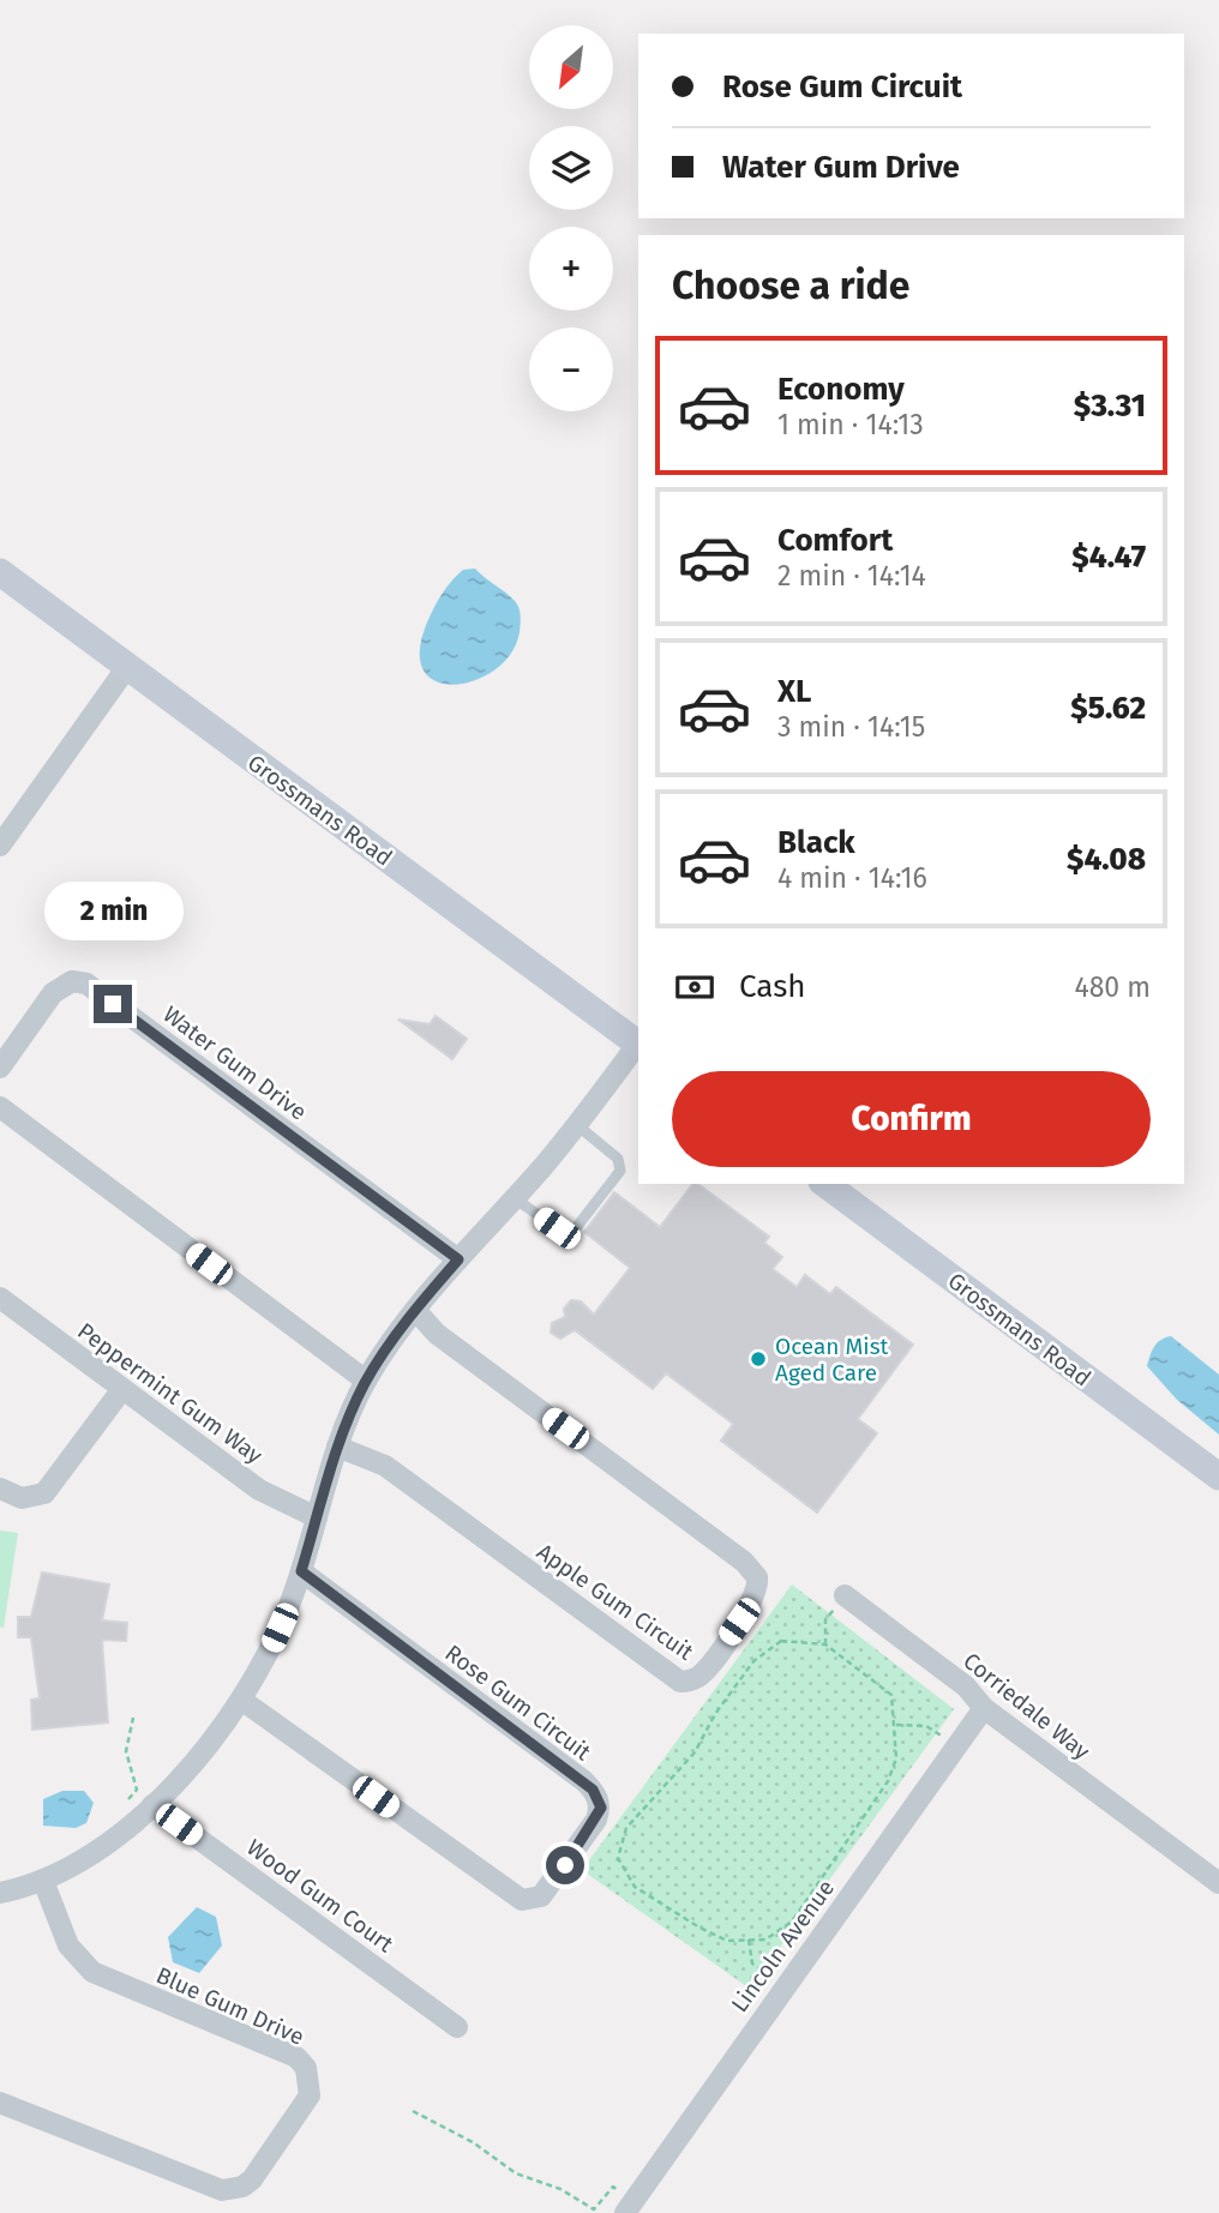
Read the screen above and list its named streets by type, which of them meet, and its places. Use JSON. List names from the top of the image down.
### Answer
{
  "streets": {
    "street": [
      "Grossmans Road",
      "Water Gum Drive",
      "Peppermint Gum Way",
      "Apple Gum Circuit",
      "Rose Gum Circuit",
      "Corriedale Way",
      "Wood Gum Court",
      "Lincoln Avenue",
      "Blue Gum Drive"
    ]
  },
  "crossings": [
    ["Corriedale Way", "Lincoln Avenue"]
  ],
  "places": ["Ocean Mist Aged Care"],
  "north": "bottom left",
  "page": {
    "map_buttons": ["+", "−"],
    "banner": ["Rose Gum Circuit", "Water Gum Drive"],
    "heading": "Choose a ride",
    "list": [
      {
        "name": "Economy",
        "note": "1 min · 14:13",
        "value": "$3.31"
      },
      {
        "name": "Comfort",
        "note": "2 min · 14:14",
        "value": "$4.47"
      },
      {
        "name": "XL",
        "note": "3 min · 14:15",
        "value": "$5.62"
      },
      {
        "name": "Black",
        "note": "4 min · 14:16",
        "value": "$4.08"
      }
    ],
    "bubble": "2 min",
    "pay": ["Cash", "480 m"],
    "buttons": "Confirm"
  }
}
